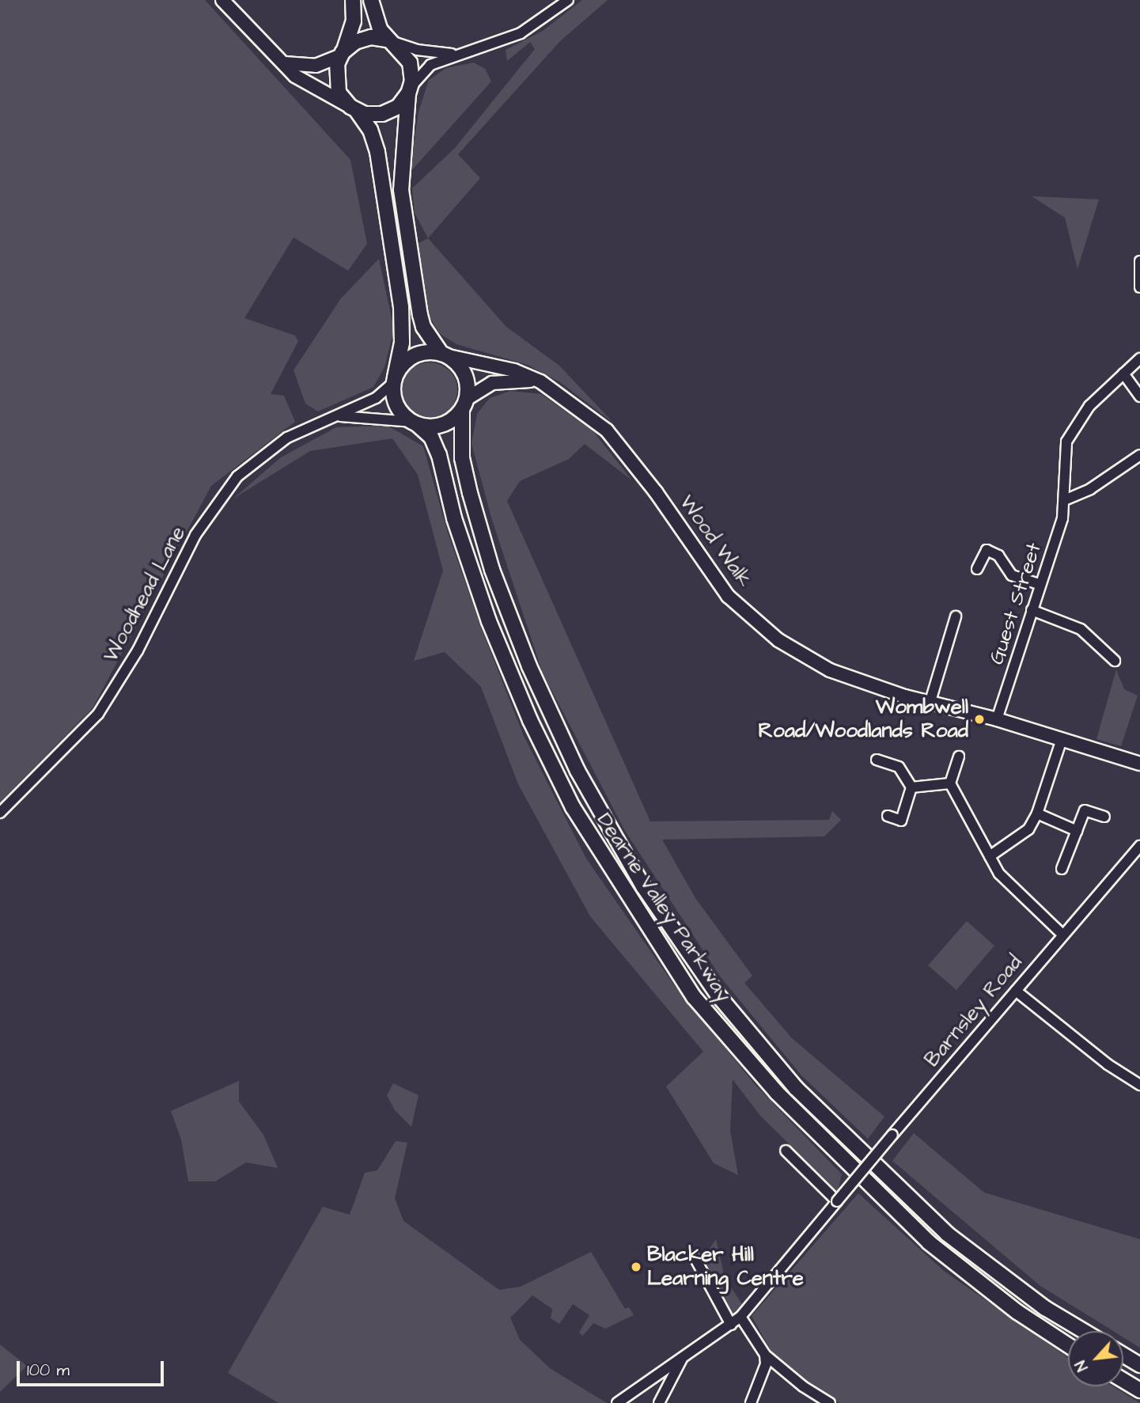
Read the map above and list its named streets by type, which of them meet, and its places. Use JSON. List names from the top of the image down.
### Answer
{
  "streets": {
    "highway": ["Dearne Valley Parkway"],
    "main road": ["Wood Walk"],
    "street": ["Woodhead Lane", "Guest Street", "Barnsley Road"]
  },
  "crossings": [
    ["Wood Walk", "Woodhead Lane"],
    ["Wood Walk", "Guest Street"],
    ["Wood Walk", "Dearne Valley Parkway"],
    ["Woodhead Lane", "Dearne Valley Parkway"]
  ],
  "places": ["Wombwell Road/Woodlands Road", "Blacker Hill Learning Centre"],
  "scale_bar": "100 m",
  "north": "bottom left"
}
